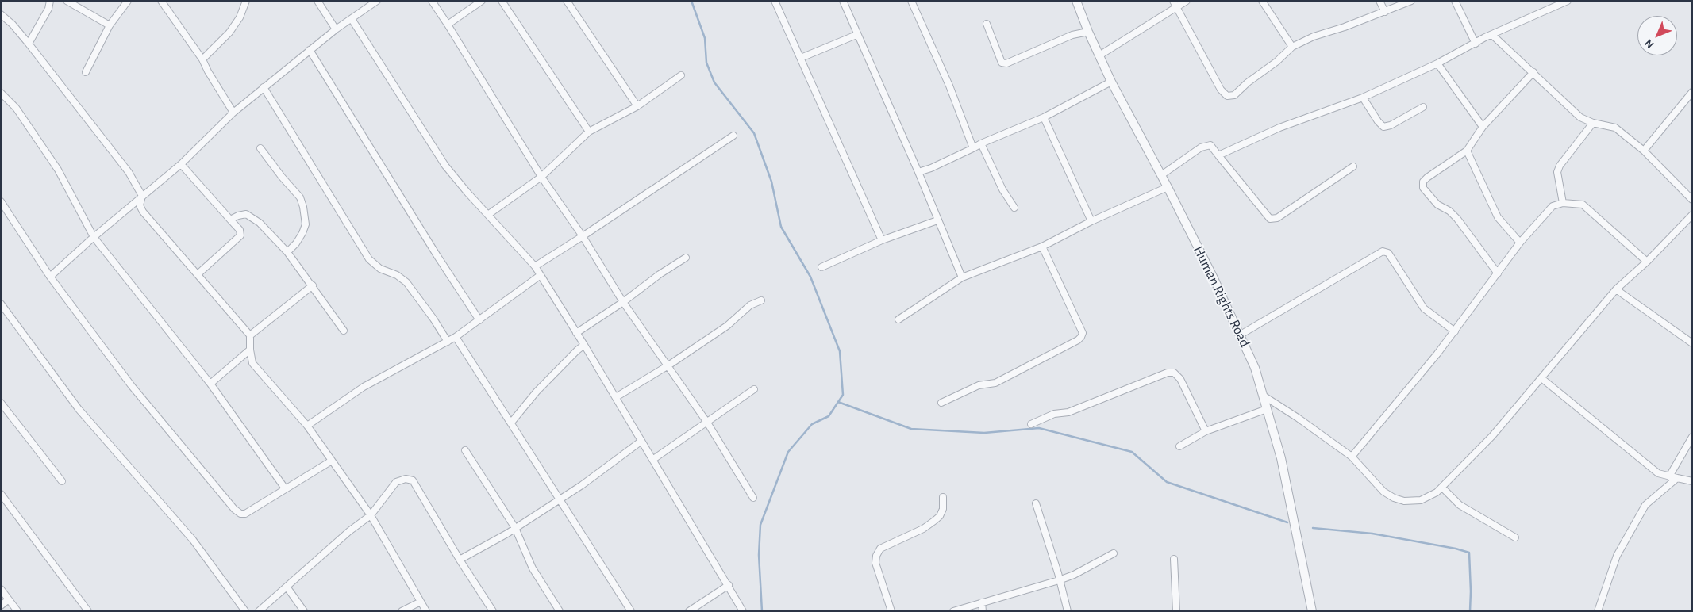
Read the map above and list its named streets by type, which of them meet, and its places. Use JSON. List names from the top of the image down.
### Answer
{
  "streets": {
    "street": ["Human Rights Road"]
  },
  "north": "bottom left"
}
